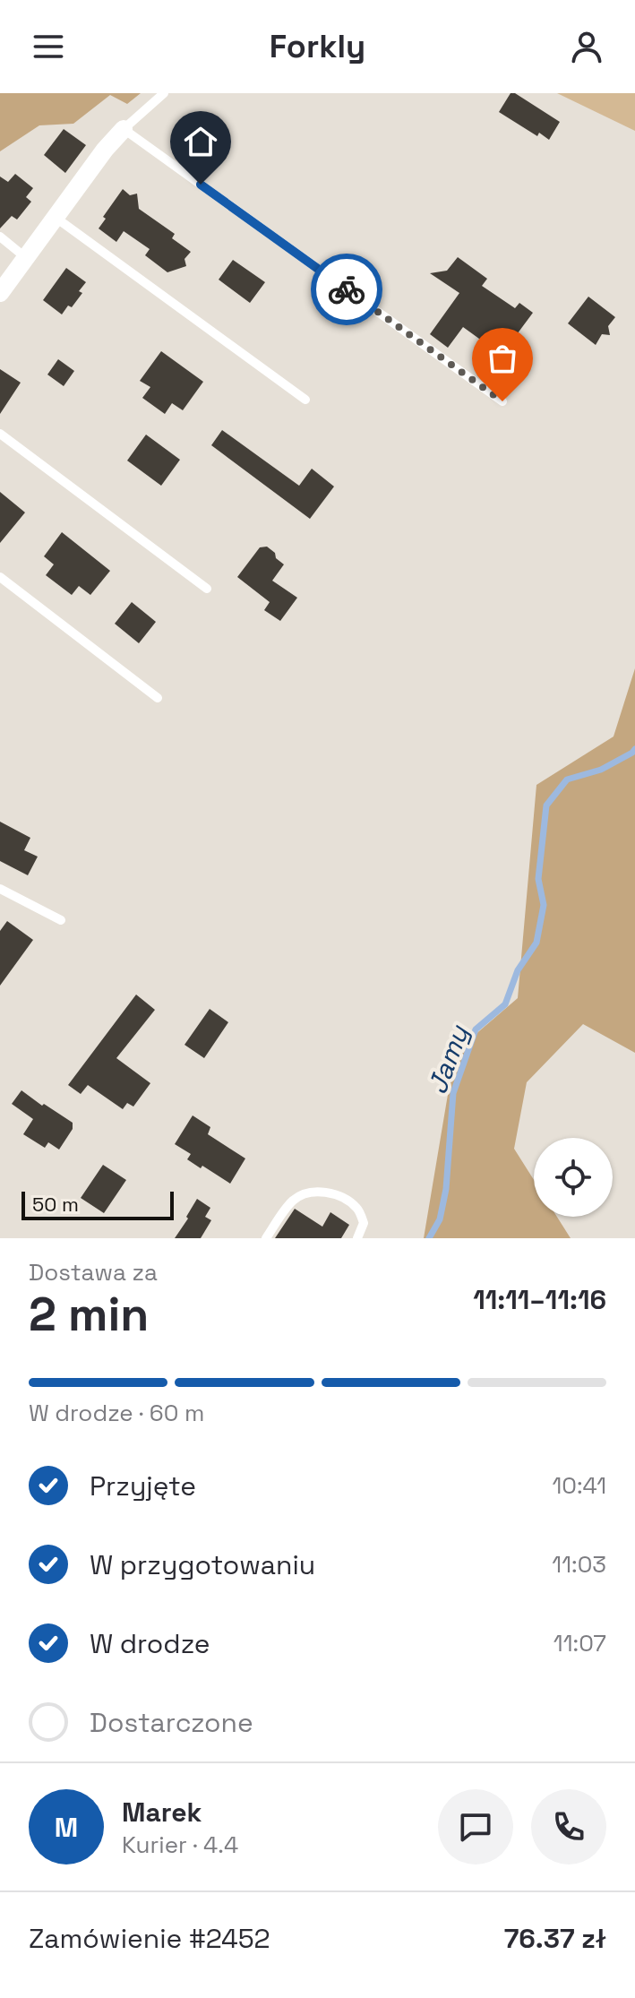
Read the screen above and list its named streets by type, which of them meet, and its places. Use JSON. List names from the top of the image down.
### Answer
{
  "water": ["Jamy"],
  "scale_bar": "50 m",
  "page": {
    "header": "Forkly",
    "scale": "50 m",
    "heading": ["2 min", "Dostawa za", "11:11–11:16"],
    "panel": [
      "Marek",
      "Kurier · 4.4",
      "Zamówienie #2452",
      "76.37 zł"
    ],
    "bar": "W drodze · 60 m",
    "list": [
      ["Przyjęte", "10:41"],
      ["W przygotowaniu", "11:03"],
      ["W drodze", "11:07"],
      "Dostarczone"
    ],
    "round": "M"
  }
}
